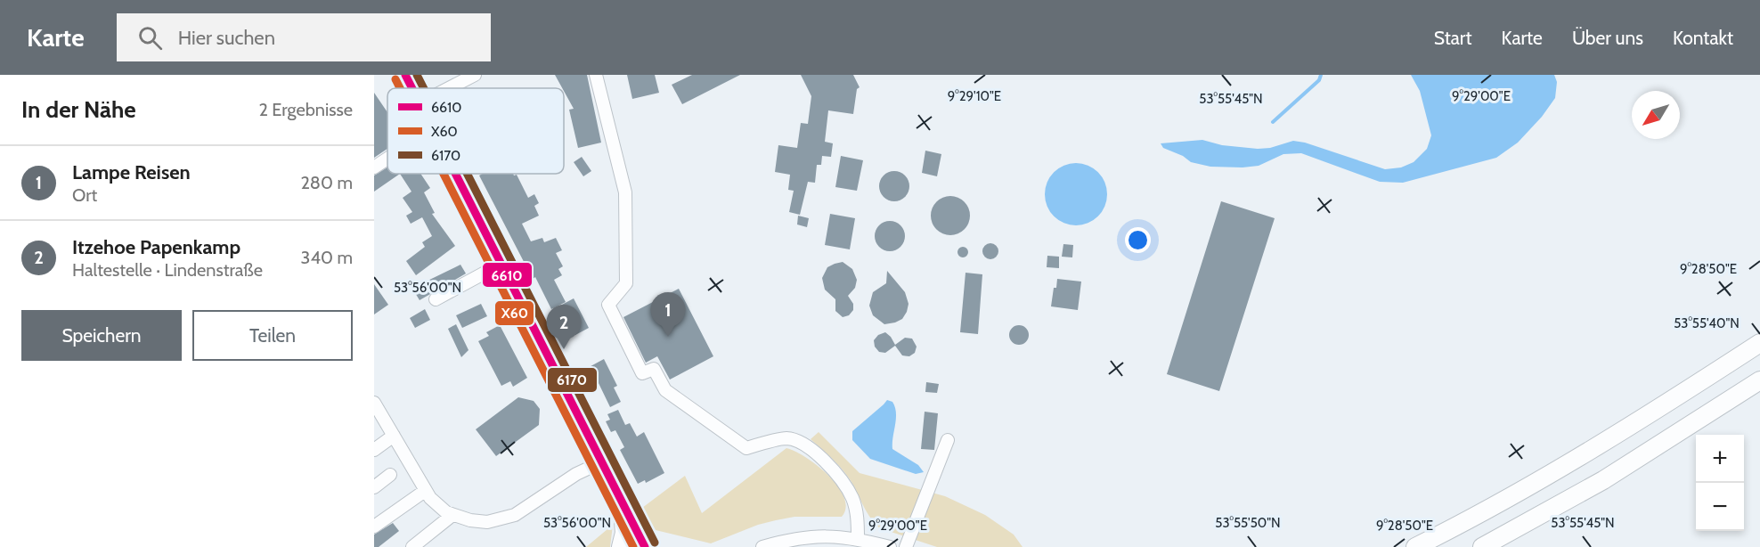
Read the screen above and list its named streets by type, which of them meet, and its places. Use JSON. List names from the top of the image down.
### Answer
{
  "lines": ["transit line 6610", "transit line 6170", "transit line X60"],
  "legend": ["6610", "X60", "6170"],
  "north": "bottom left",
  "page": {
    "header": "Karte",
    "search": "Hier suchen",
    "nav": [
      "Start",
      "Karte",
      "Über uns",
      "Kontakt"
    ],
    "heading": ["In der Nähe", "2 Ergebnisse"],
    "list": [
      {
        "mark": "1",
        "name": "Lampe Reisen",
        "note": "Ort",
        "value": "280 m"
      },
      {
        "mark": "2",
        "name": "Itzehoe Papenkamp",
        "note": "Haltestelle · Lindenstraße",
        "value": "340 m"
      }
    ],
    "pins": ["1", "2"],
    "buttons": ["Speichern", "Teilen"],
    "map_buttons": ["+", "−"]
  },
  "coordinates": [
    "9°29'10\"E",
    "9°29'00\"E",
    "53°55'45\"N",
    "9°28'50\"E",
    "53°56'00\"N",
    "53°55'40\"N",
    "53°55'50\"N"
  ]
}
